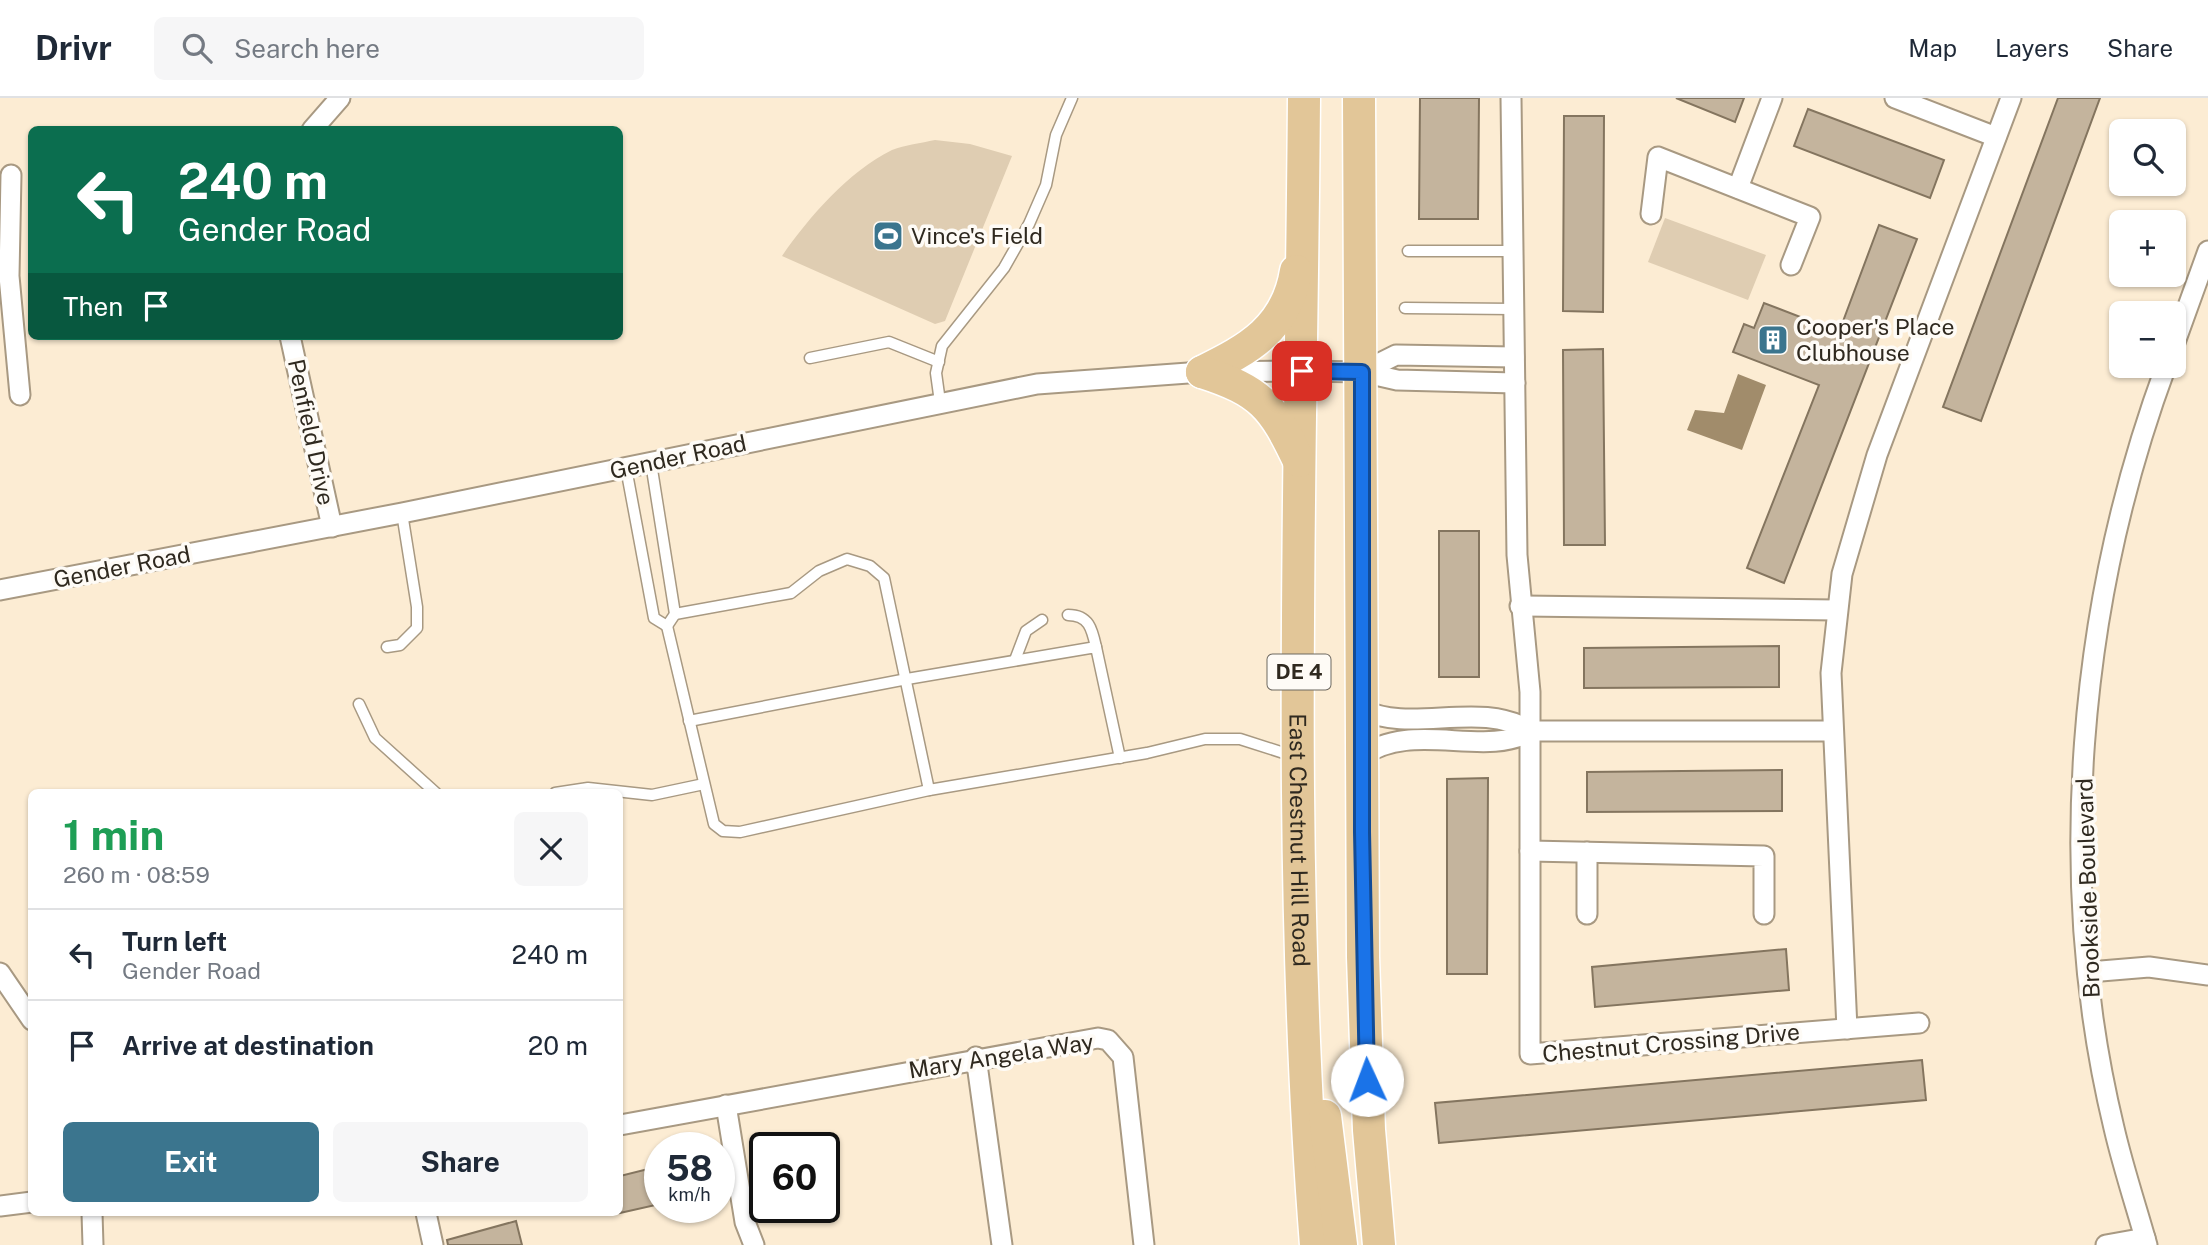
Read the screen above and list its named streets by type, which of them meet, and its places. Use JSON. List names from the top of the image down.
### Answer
{
  "streets": {
    "main road": ["DE 4", "East Chestnut Hill Road"],
    "street": [
      "Penfield Drive",
      "Gender Road",
      "Brookside Boulevard",
      "Chestnut Crossing Drive",
      "Mary Angela Way"
    ]
  },
  "crossings": [
    ["Penfield Drive", "Gender Road"],
    ["Gender Road", "DE 4"],
    ["Gender Road", "East Chestnut Hill Road"]
  ],
  "places": {
    "sports": ["Vince's Field"],
    "building": ["Cooper's Place Clubhouse"]
  },
  "page": {
    "header": "Drivr",
    "search": "Search here",
    "nav": ["Map", "Layers", "Share"],
    "map_buttons": ["+", "−"],
    "turn": ["240 m", "Gender Road"],
    "then": "Then",
    "heading": ["1 min", "260 m · 08:59"],
    "list": [
      {
        "name": "Turn left",
        "note": "Gender Road",
        "value": "240 m"
      },
      {
        "name": "Arrive at destination",
        "value": "20 m"
      }
    ],
    "buttons": ["Exit", "Share"],
    "speed": "58 km/h",
    "limit": "60"
  }
}
